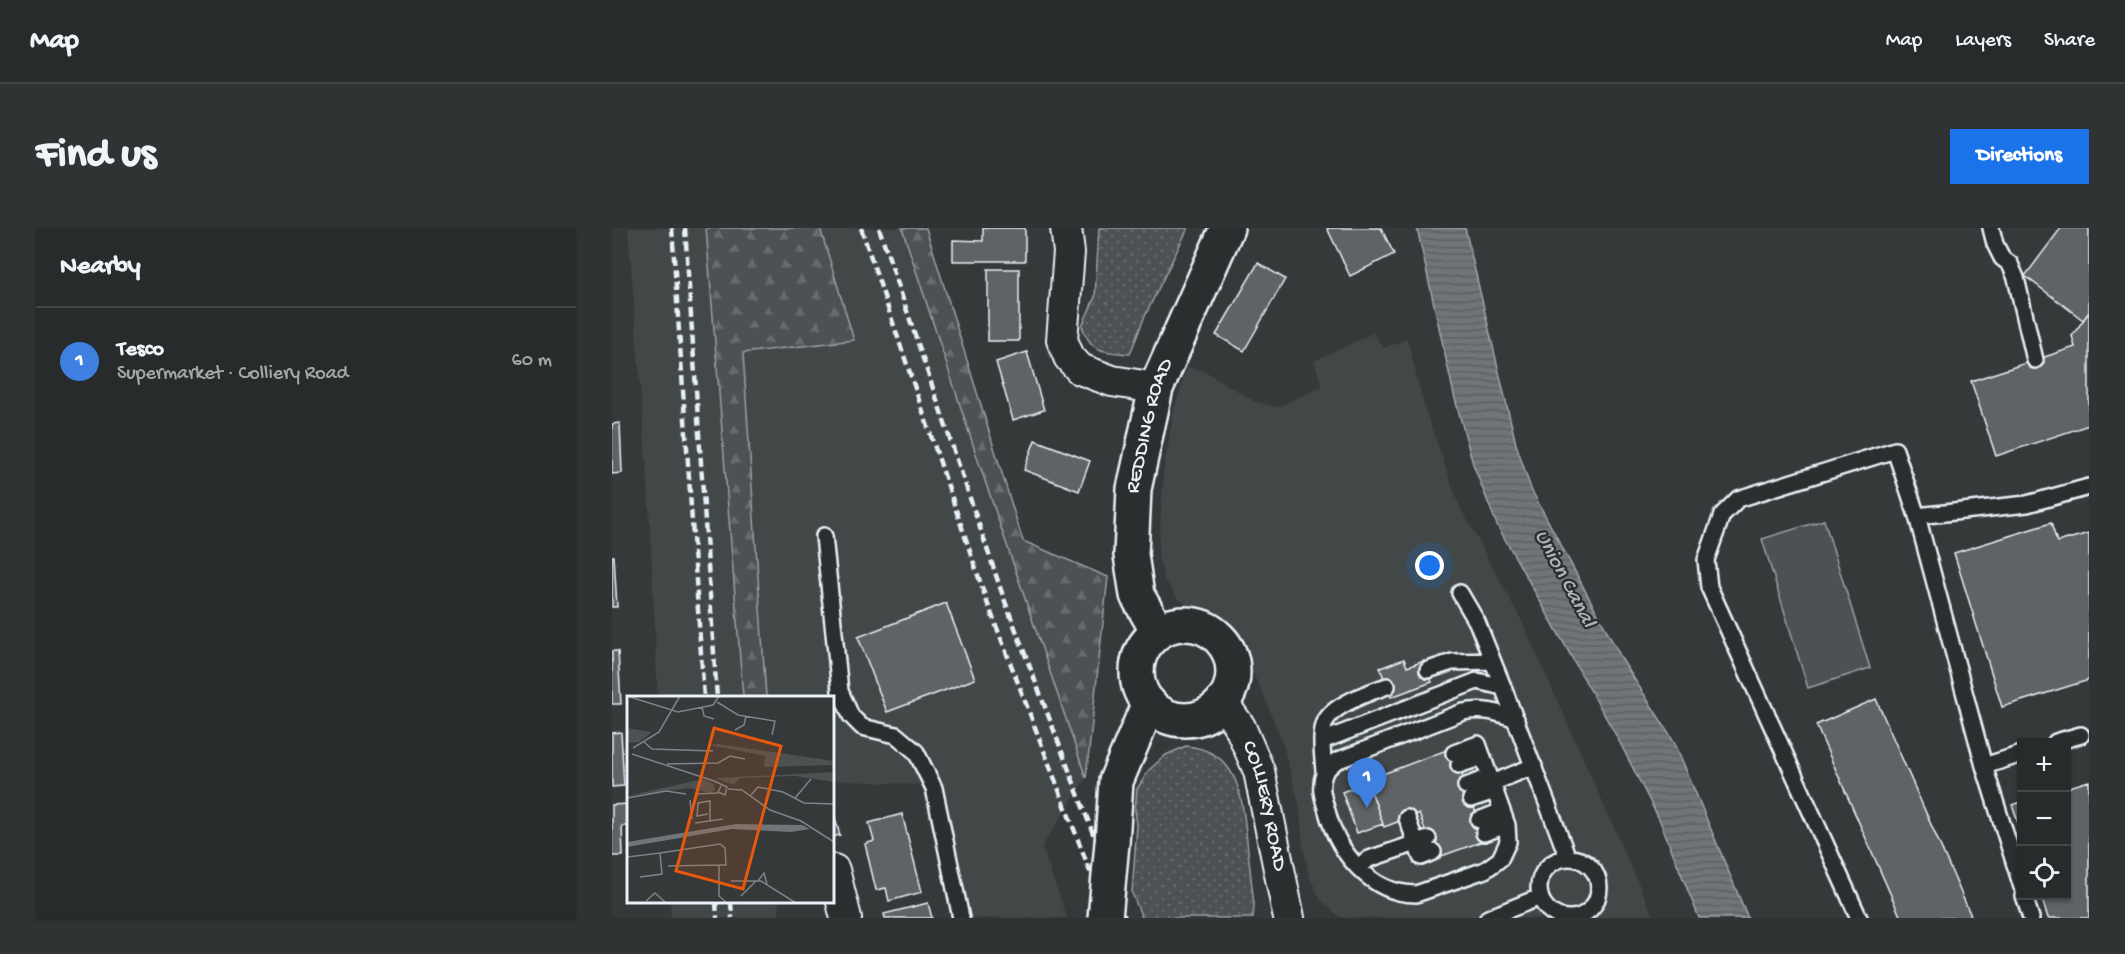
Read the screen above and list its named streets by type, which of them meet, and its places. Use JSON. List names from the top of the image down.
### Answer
{
  "streets": {
    "main road": ["REDDING ROAD"],
    "street": ["COLLIERY ROAD"]
  },
  "crossings": [
    ["REDDING ROAD", "COLLIERY ROAD"]
  ],
  "water": ["Union Canal"],
  "page": {
    "header": "Map",
    "nav": ["Map", "Layers", "Share"],
    "buttons": "Directions",
    "title": "Find us",
    "heading": "Nearby",
    "list": [
      {
        "mark": "1",
        "name": "Tesco",
        "note": "Supermarket · Colliery Road",
        "value": "60 m"
      }
    ],
    "map_buttons": ["+", "−"],
    "pins": "1"
  }
}
